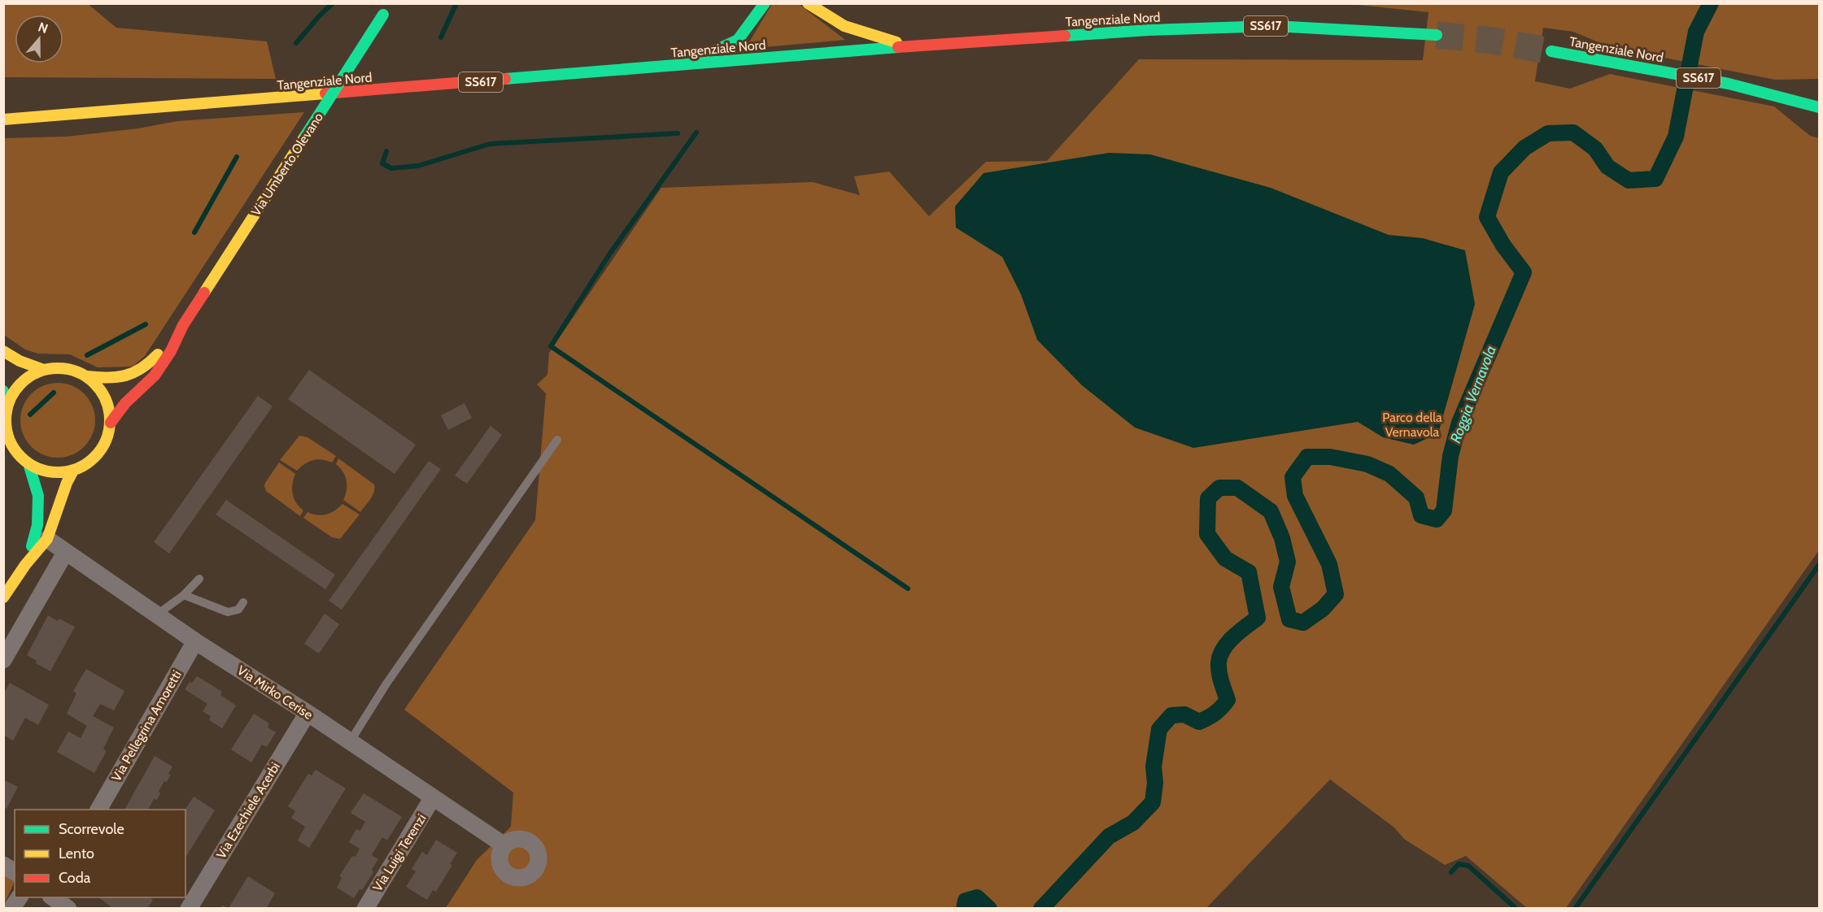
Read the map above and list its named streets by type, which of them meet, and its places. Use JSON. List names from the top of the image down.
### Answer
{
  "streets": {
    "main road": ["Tangenziale Nord", "SS617", "Via Umberto Olevano"],
    "street": [
      "Via Mirko Cerise",
      "Via Pellegrina Amoretti",
      "Via Ezechiele Acerbi",
      "Via Luigi Terenzi"
    ]
  },
  "crossings": [
    ["Via Umberto Olevano", "Via Mirko Cerise"],
    ["Via Mirko Cerise", "Via Pellegrina Amoretti"],
    ["Via Mirko Cerise", "Via Ezechiele Acerbi"],
    ["Via Mirko Cerise", "Via Luigi Terenzi"]
  ],
  "water": ["Roggia Vernavola"],
  "parks": ["Parco della Vernavola"],
  "legend": ["Scorrevole", "Lento", "Coda"],
  "north": "top"
}
